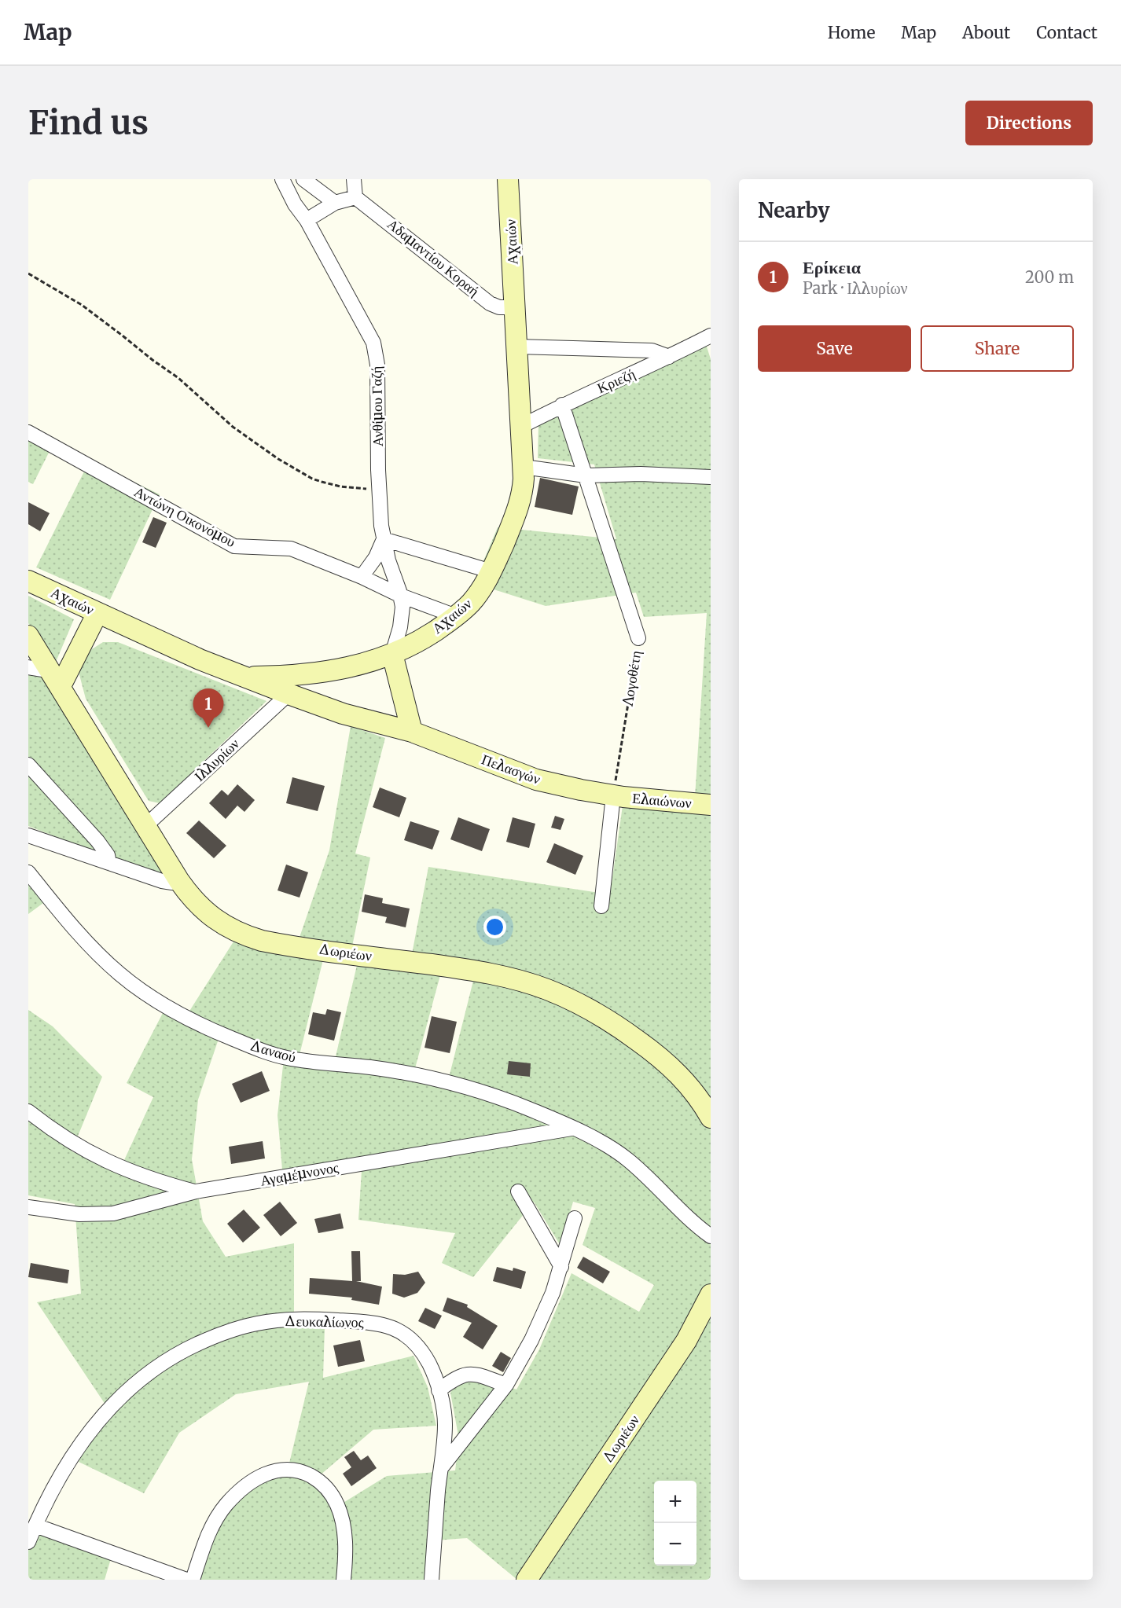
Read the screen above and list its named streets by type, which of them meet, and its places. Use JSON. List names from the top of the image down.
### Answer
{
  "streets": {
    "main road": [
      "Αχαιών",
      "Πελασγών",
      "Ελαιώνων",
      "Δωριέων"
    ],
    "street": [
      "Αδαμαντίου Κοραή",
      "Κριεζή",
      "Ανθίμου Γαζή",
      "Αντώνη Οικονόμου",
      "Λογοθέτη",
      "Ιλλυρίων",
      "Δαναού",
      "Αγαμέμνονος",
      "Δευκαλίωνος"
    ]
  },
  "crossings": [
    ["Αχαιών", "Αδαμαντίου Κοραή"],
    ["Αχαιών", "Κριεζή"],
    ["Αχαιών", "Ανθίμου Γαζή"],
    ["Αχαιών", "Αντώνη Οικονόμου"],
    ["Αχαιών", "Πελασγών"],
    ["Κριεζή", "Λογοθέτη"],
    ["Ανθίμου Γαζή", "Αντώνη Οικονόμου"],
    ["Λογοθέτη", "Πελασγών"],
    ["Λογοθέτη", "Ελαιώνων"],
    ["Ιλλυρίων", "Πελασγών"],
    ["Ιλλυρίων", "Δωριέων"],
    ["Πελασγών", "Ελαιώνων"],
    ["Δαναού", "Αγαμέμνονος"]
  ],
  "page": {
    "header": "Map",
    "nav": [
      "Home",
      "Map",
      "About",
      "Contact"
    ],
    "buttons": [
      "Directions",
      ["Save", "Share"]
    ],
    "title": "Find us",
    "heading": "Nearby",
    "list": [
      {
        "mark": "1",
        "name": "Ερίκεια",
        "note": "Park · Ιλλυρίων",
        "value": "200 m"
      }
    ],
    "pins": "1",
    "map_buttons": ["+", "−"]
  }
}
